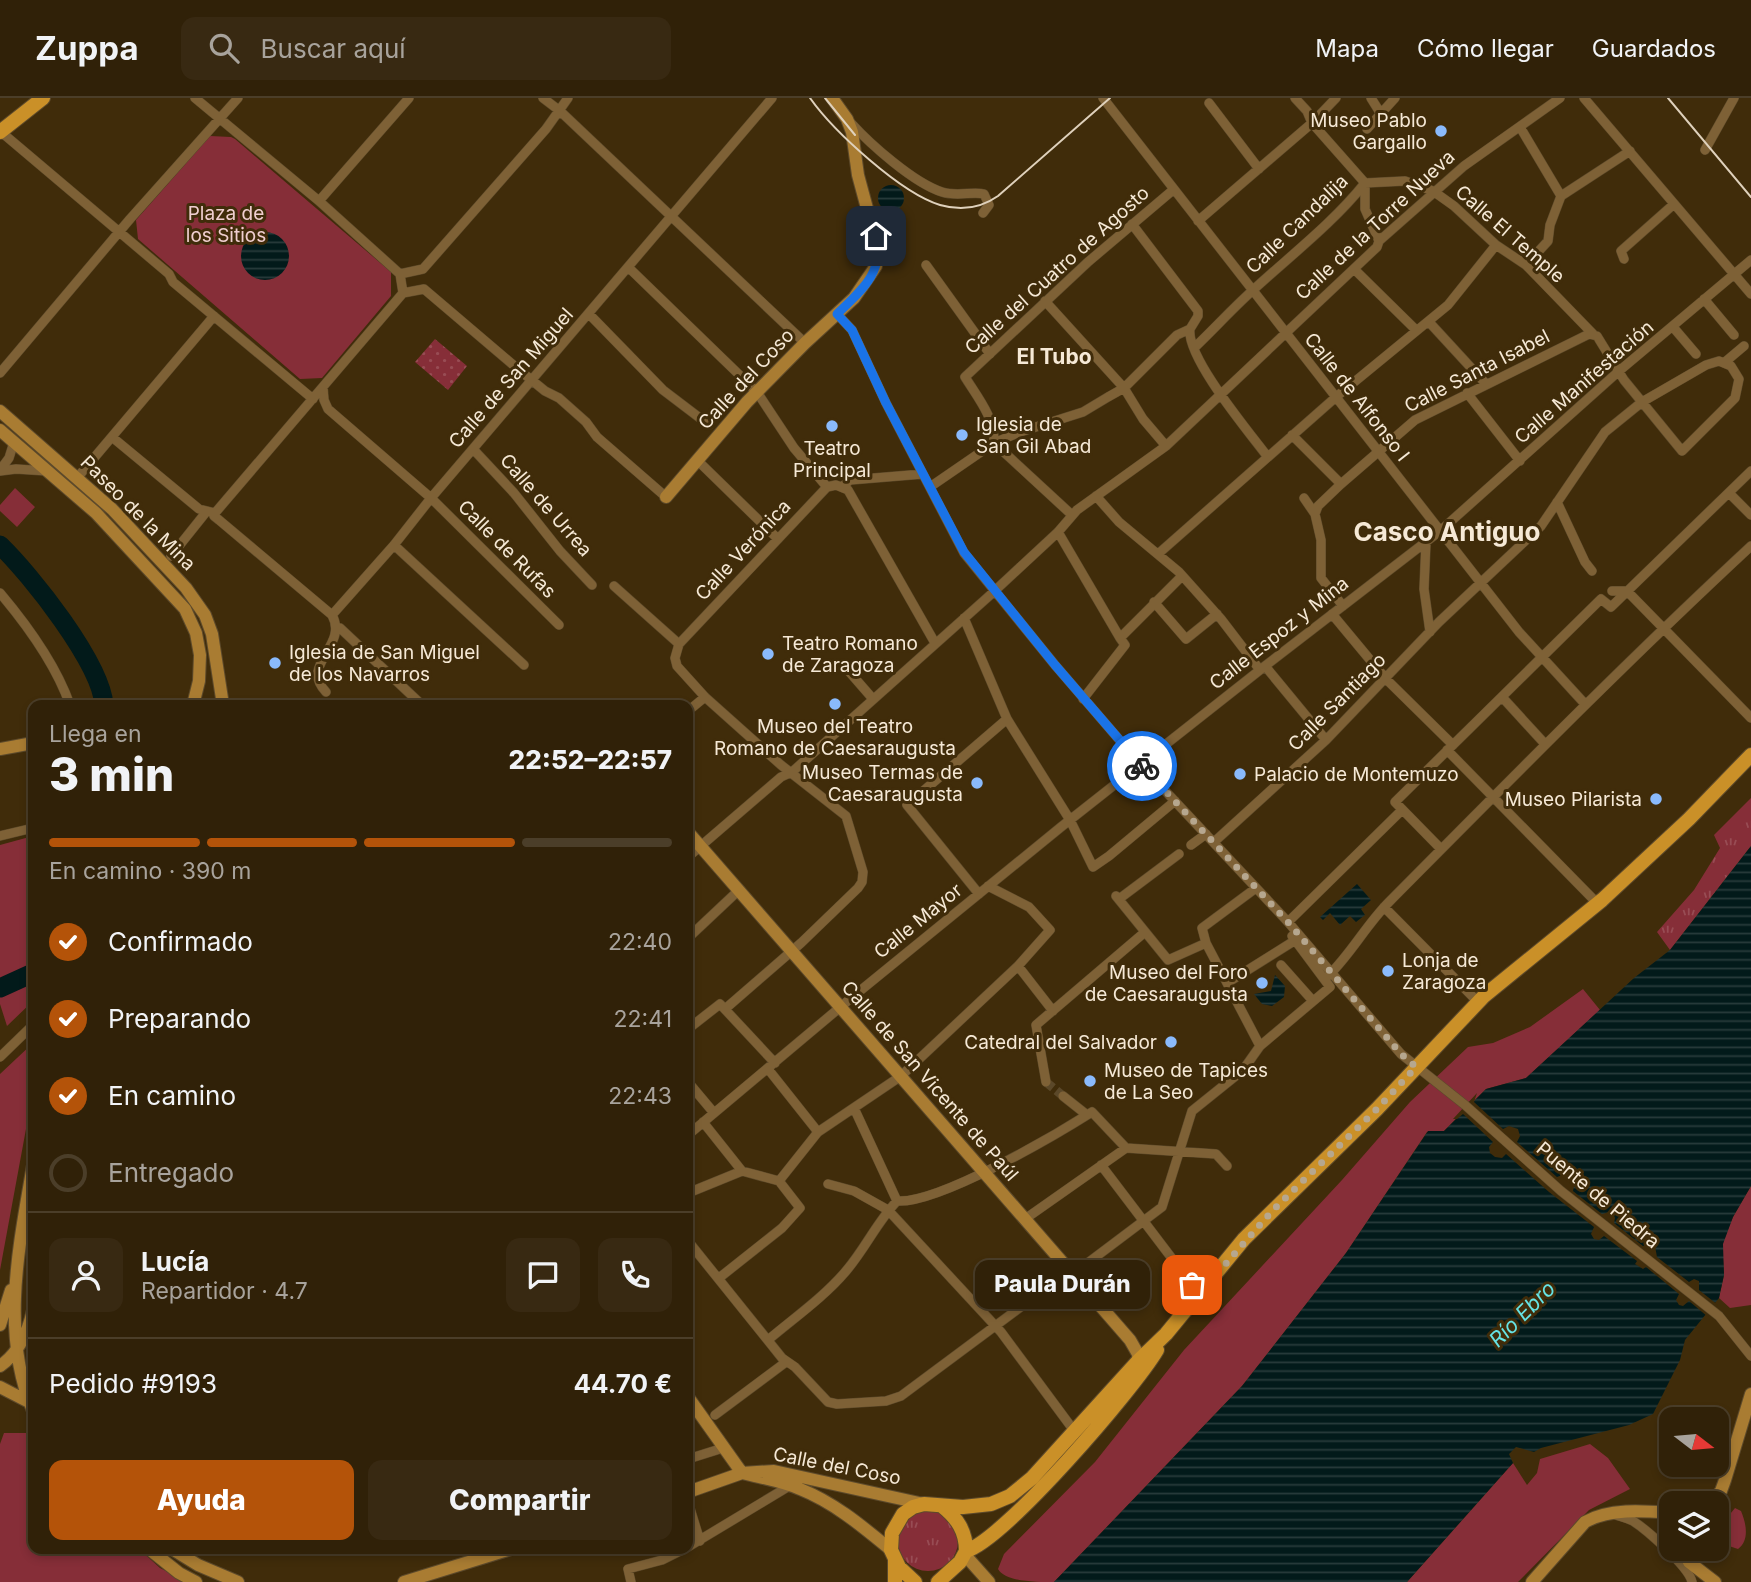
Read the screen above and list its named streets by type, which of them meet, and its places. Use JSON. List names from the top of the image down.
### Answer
{
  "streets": {
    "main road": ["Calle del Coso", "Paseo de la Mina", "Calle de San Vicente de Paúl"],
    "street": [
      "Calle Candalija",
      "Calle de la Torre Nueva",
      "Calle El Temple",
      "Calle del Cuatro de Agosto",
      "Calle Santa Isabel",
      "Calle de San Miguel",
      "Calle Manifestación",
      "Calle de Alfonso I",
      "Calle de Urrea",
      "Calle de Rufas",
      "Calle Verónica",
      "Calle Espoz y Mina",
      "Calle Santiago",
      "Calle Mayor",
      "Puente de Piedra"
    ]
  },
  "crossings": [
    ["Calle Candalija", "Calle de Alfonso I"],
    ["Calle de la Torre Nueva", "Calle El Temple"],
    ["Calle de la Torre Nueva", "Calle de Alfonso I"],
    ["Calle de la Torre Nueva", "Calle de San Vicente de Paúl"],
    ["Calle El Temple", "Calle Santa Isabel"],
    ["Calle El Temple", "Calle Manifestación"],
    ["Calle El Temple", "Calle Santiago"],
    ["Calle del Cuatro de Agosto", "Calle de Alfonso I"],
    ["Calle Santa Isabel", "Calle de Alfonso I"],
    ["Calle de San Miguel", "Calle de Urrea"],
    ["Calle de San Miguel", "Calle de Rufas"],
    ["Calle Manifestación", "Calle de Alfonso I"],
    ["Calle Manifestación", "Calle Espoz y Mina"],
    ["Calle de Alfonso I", "Calle Espoz y Mina"],
    ["Calle de Alfonso I", "Calle Santiago"],
    ["Calle Espoz y Mina", "Calle Mayor"],
    ["Calle Mayor", "Calle de San Vicente de Paúl"]
  ],
  "districts": ["El Tubo", "Casco Antiguo"],
  "water": ["Río Ebro"],
  "parks": ["Plaza de los Sitios"],
  "places": [
    "Museo Pablo Gargallo",
    "Teatro Principal",
    "Iglesia de San Gil Abad",
    "Teatro Romano de Zaragoza",
    "Iglesia de San Miguel de los Navarros",
    "Museo del Teatro Romano de Caesaraugusta",
    "Palacio de Montemuzo",
    "Museo Termas de Caesaraugusta",
    "Museo Pilarista",
    "Lonja de Zaragoza",
    "Museo del Foro de Caesaraugusta",
    "Catedral del Salvador",
    "Museo de Tapices de La Seo",
    "Paula Durán"
  ],
  "north": "right",
  "page": {
    "header": "Zuppa",
    "search": "Buscar aquí",
    "nav": ["Mapa", "Cómo llegar", "Guardados"],
    "heading": ["3 min", "Llega en", "22:52–22:57"],
    "panel": [
      "Lucía",
      "Repartidor · 4.7",
      "Pedido #9193",
      "44.70 €"
    ],
    "bar": "En camino · 390 m",
    "list": [
      ["Confirmado", "22:40"],
      ["Preparando", "22:41"],
      ["En camino", "22:43"],
      "Entregado"
    ],
    "bubble": "Paula Durán",
    "buttons": ["Ayuda", "Compartir"]
  }
}
